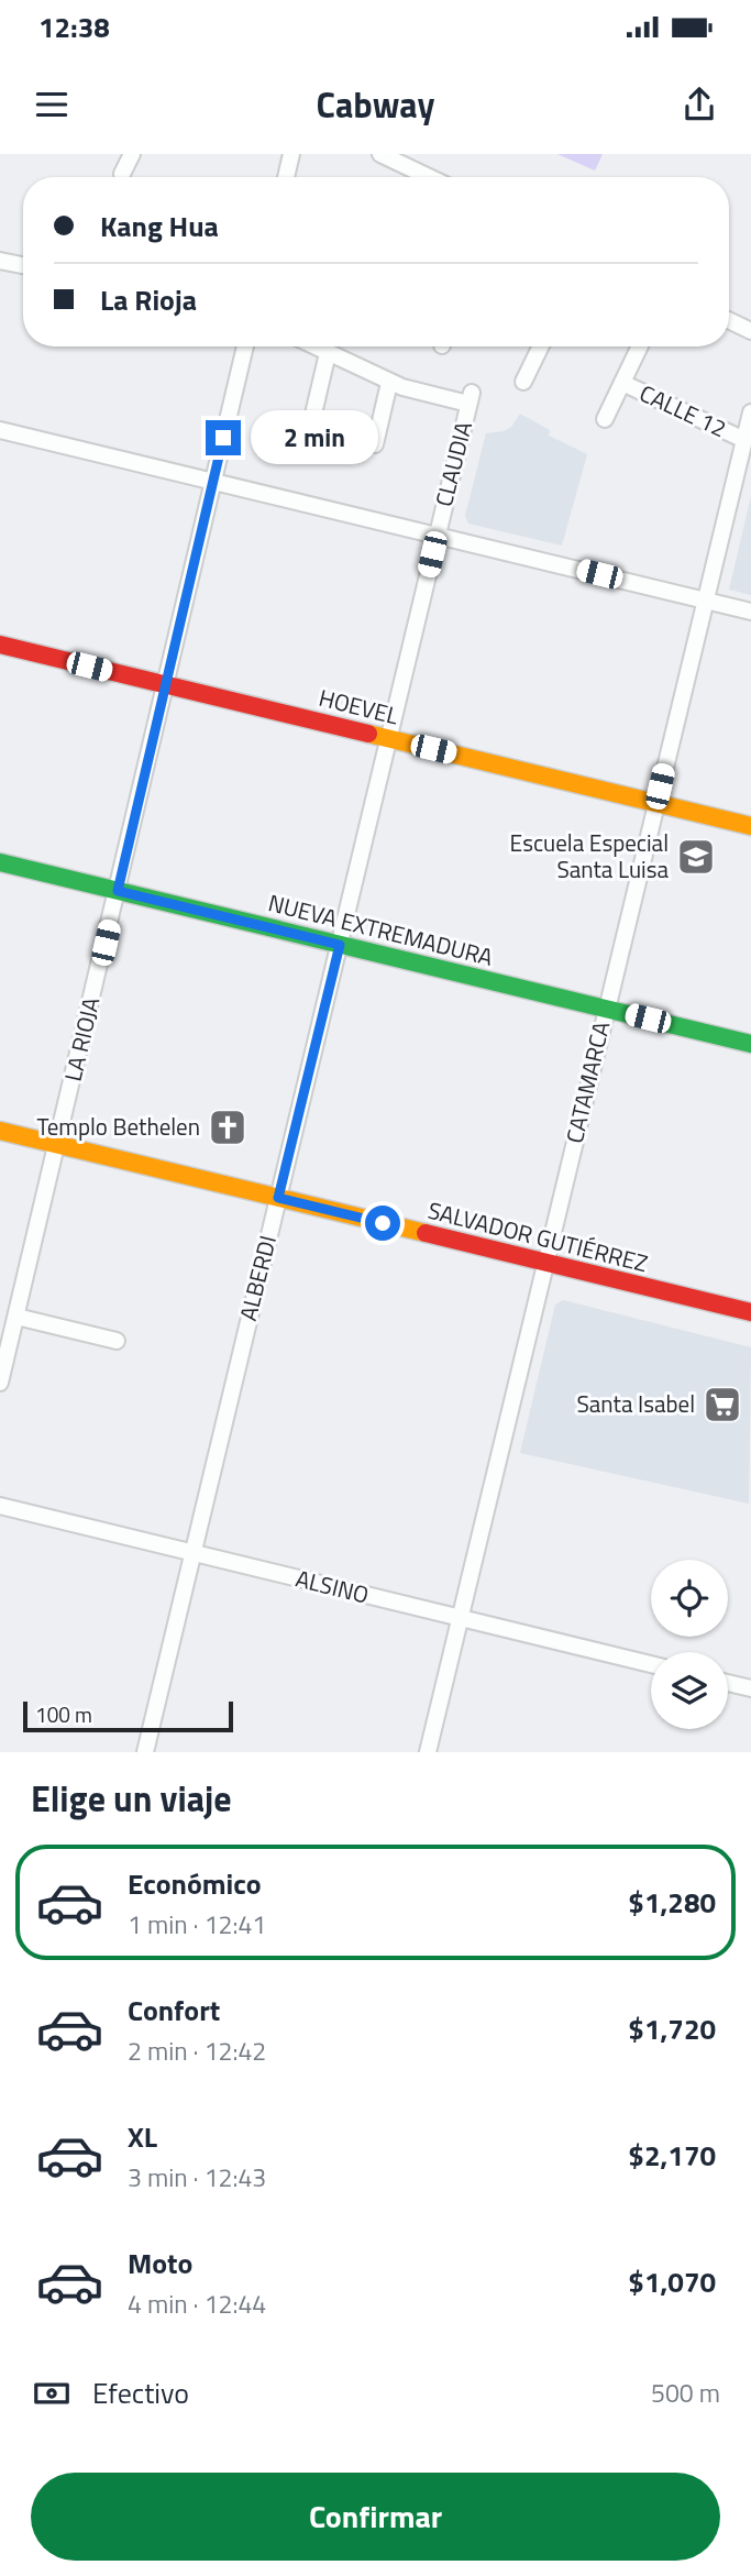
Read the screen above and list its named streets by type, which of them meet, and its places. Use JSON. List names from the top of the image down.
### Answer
{
  "streets": {
    "street": [
      "CALLE 12",
      "CLAUDIA",
      "HOEVEL",
      "NUEVA EXTREMADURA",
      "LA RIOJA",
      "CATAMARCA",
      "SALVADOR GUTIÉRREZ",
      "ALBERDI",
      "ALSINO"
    ]
  },
  "crossings": [
    ["CALLE 12", "CATAMARCA"],
    ["CLAUDIA", "ALBERDI"],
    ["HOEVEL", "LA RIOJA"],
    ["HOEVEL", "CATAMARCA"],
    ["HOEVEL", "ALBERDI"],
    ["NUEVA EXTREMADURA", "LA RIOJA"],
    ["NUEVA EXTREMADURA", "CATAMARCA"],
    ["NUEVA EXTREMADURA", "ALBERDI"],
    ["LA RIOJA", "SALVADOR GUTIÉRREZ"],
    ["CATAMARCA", "SALVADOR GUTIÉRREZ"],
    ["CATAMARCA", "ALSINO"],
    ["SALVADOR GUTIÉRREZ", "ALBERDI"],
    ["ALBERDI", "ALSINO"]
  ],
  "places": {
    "school or university": ["Escuela Especial Santa Luisa"],
    "church": ["Templo Bethelen"],
    "supermarket": ["Santa Isabel"]
  },
  "scale_bar": "100 m",
  "page": {
    "status": "12:38",
    "header": "Cabway",
    "banner": ["Kang Hua", "La Rioja"],
    "bubble": "2 min",
    "scale": "100 m",
    "heading": "Elige un viaje",
    "list": [
      {
        "name": "Económico",
        "note": "1 min · 12:41",
        "value": "$1,280"
      },
      {
        "name": "Confort",
        "note": "2 min · 12:42",
        "value": "$1,720"
      },
      {
        "name": "XL",
        "note": "3 min · 12:43",
        "value": "$2,170"
      },
      {
        "name": "Moto",
        "note": "4 min · 12:44",
        "value": "$1,070"
      }
    ],
    "pay": ["Efectivo", "500 m"],
    "buttons": "Confirmar"
  }
}
